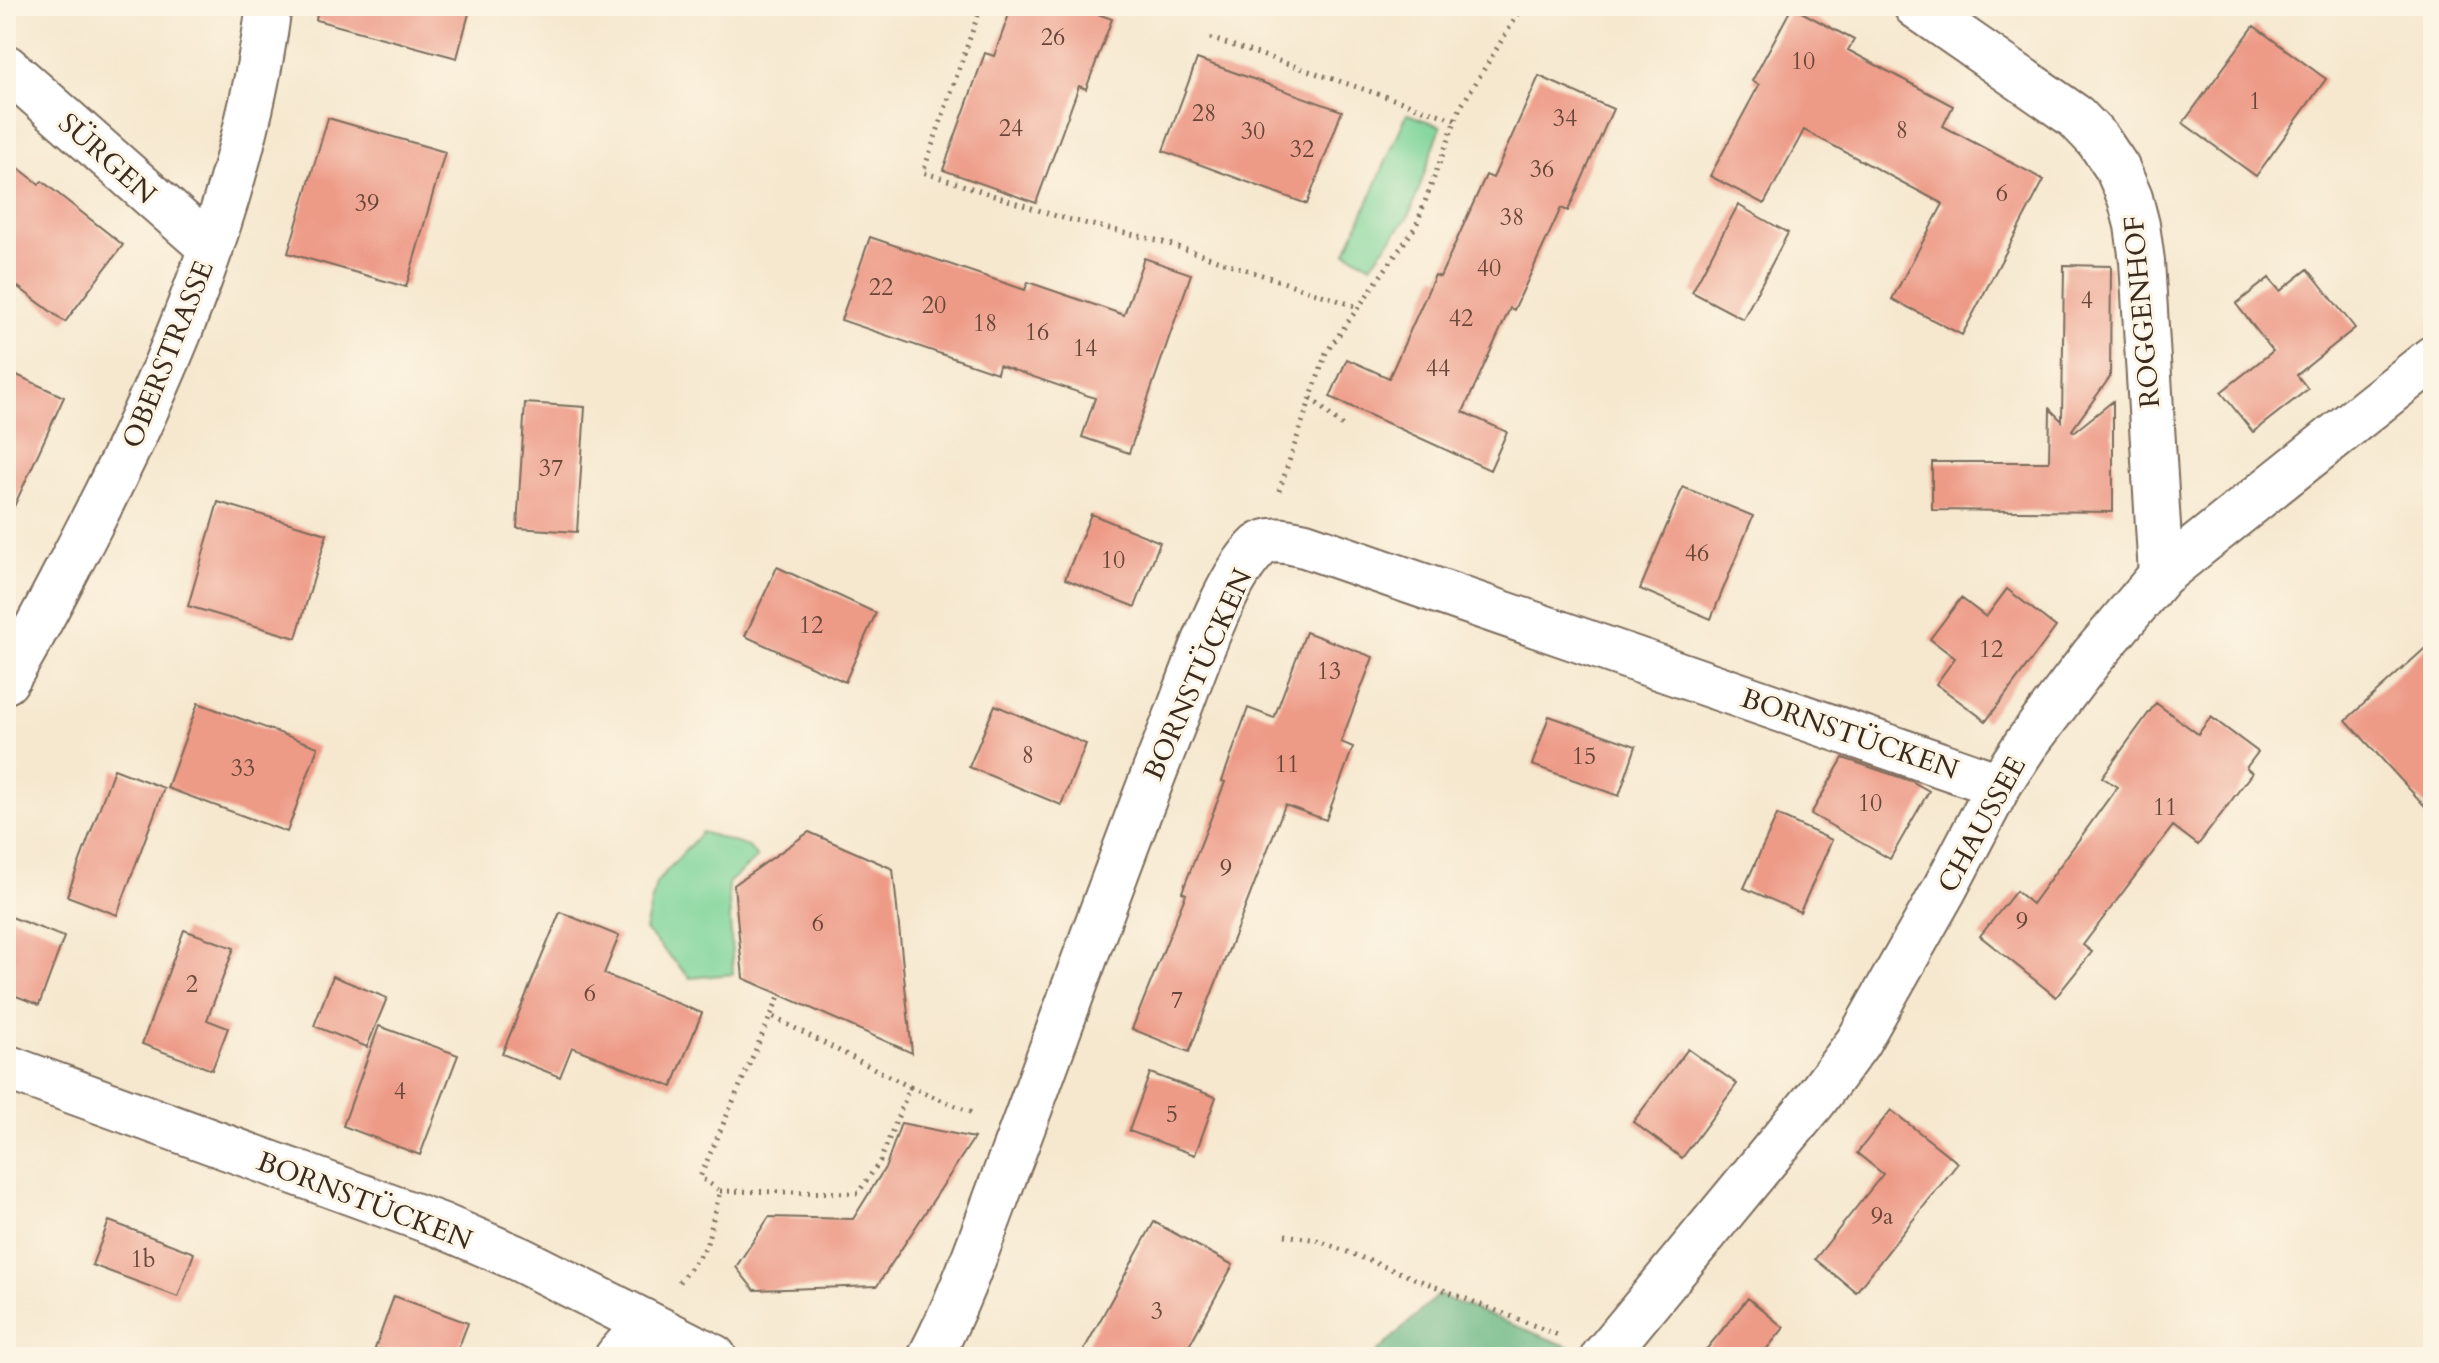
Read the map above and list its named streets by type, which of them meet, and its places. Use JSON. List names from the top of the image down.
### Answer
{
  "streets": {
    "street": [
      "SÜRGEN",
      "ROGGENHOF",
      "OBERSTRASSE",
      "BORNSTÜCKEN",
      "CHAUSSEE"
    ]
  },
  "crossings": [
    ["SÜRGEN", "OBERSTRASSE"],
    ["ROGGENHOF", "CHAUSSEE"],
    ["BORNSTÜCKEN", "CHAUSSEE"]
  ],
  "house_numbers": [
    "26",
    "10",
    "1",
    "28",
    "34",
    "24",
    "8",
    "30",
    "32",
    "36",
    "6",
    "39",
    "38",
    "40",
    "22",
    "4",
    "20",
    "42",
    "18",
    "16",
    "14",
    "44",
    "37",
    "46",
    "10",
    "12",
    "12",
    "13",
    "8",
    "15",
    "11",
    "33",
    "10",
    "11",
    "9",
    "9",
    "6",
    "2",
    "6",
    "7",
    "4",
    "5",
    "9a",
    "1b",
    "3"
  ]
}
